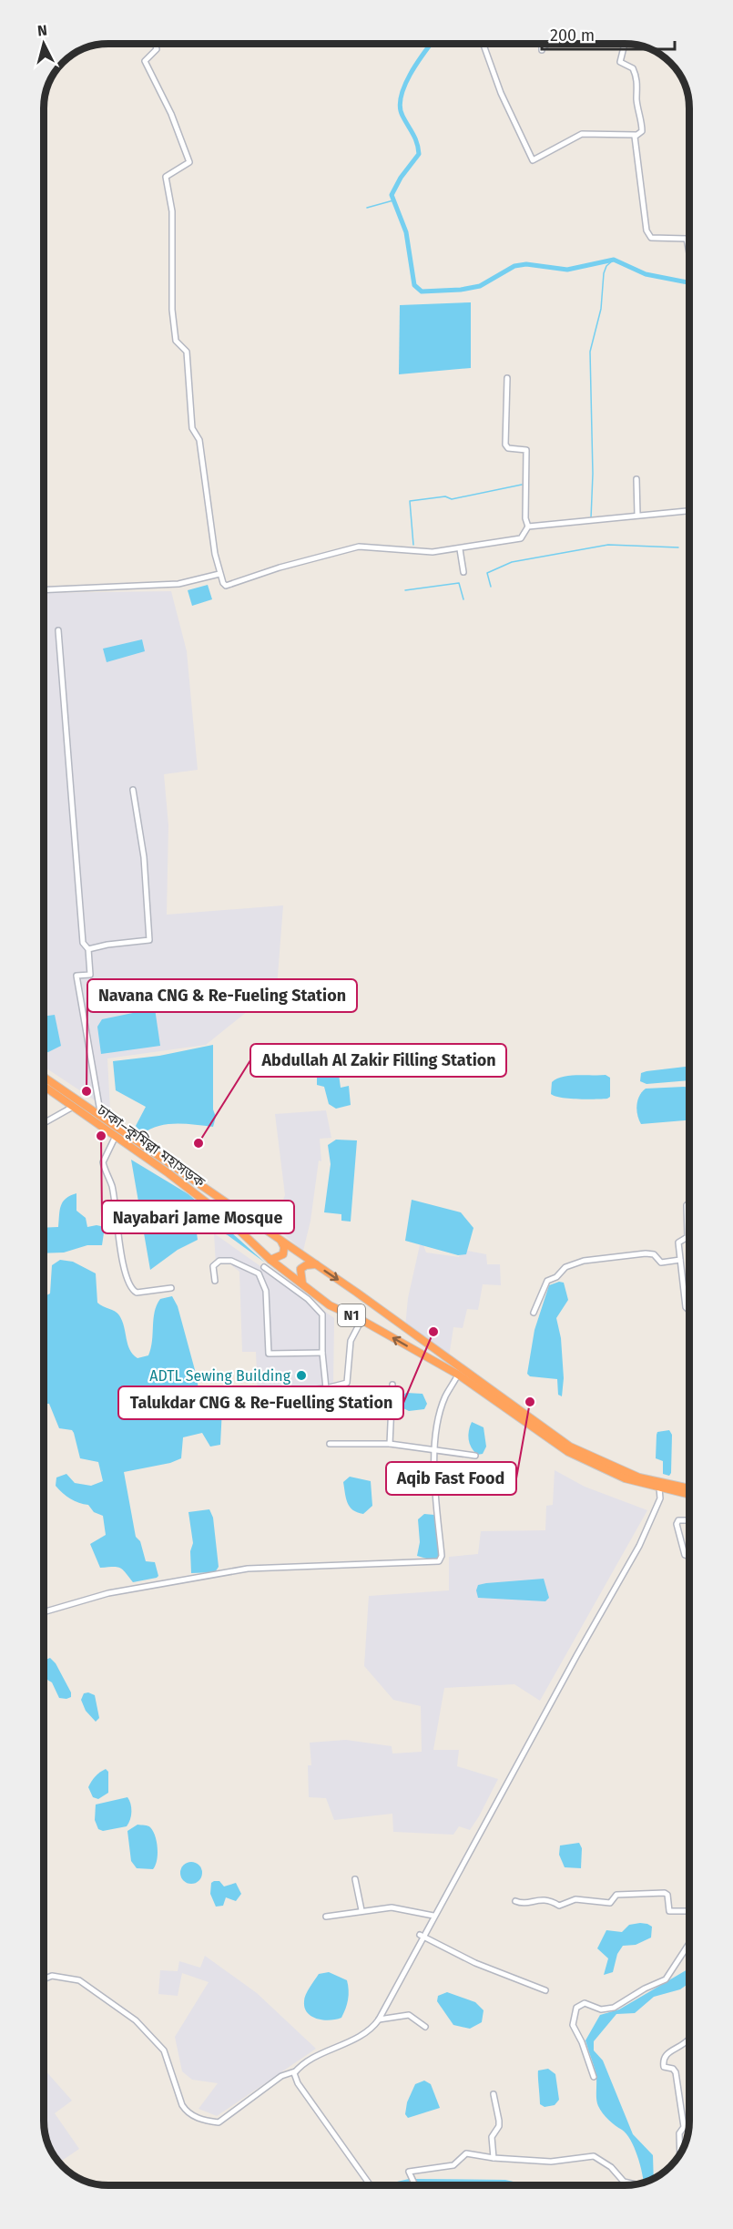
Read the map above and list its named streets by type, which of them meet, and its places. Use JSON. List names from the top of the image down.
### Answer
{
  "streets": {
    "highway": ["ঢাকা–কুমিল্লা মহাসড়ক", "N1"]
  },
  "places": [
    "Navana CNG & Re-Fueling Station",
    "Nayabari Jame Mosque",
    "Abdullah Al Zakir Filling Station",
    "Talukdar CNG & Re-Fuelling Station",
    "ADTL Sewing Building",
    "Aqib Fast Food"
  ],
  "scale_bar": "200 m",
  "north": "top"
}
